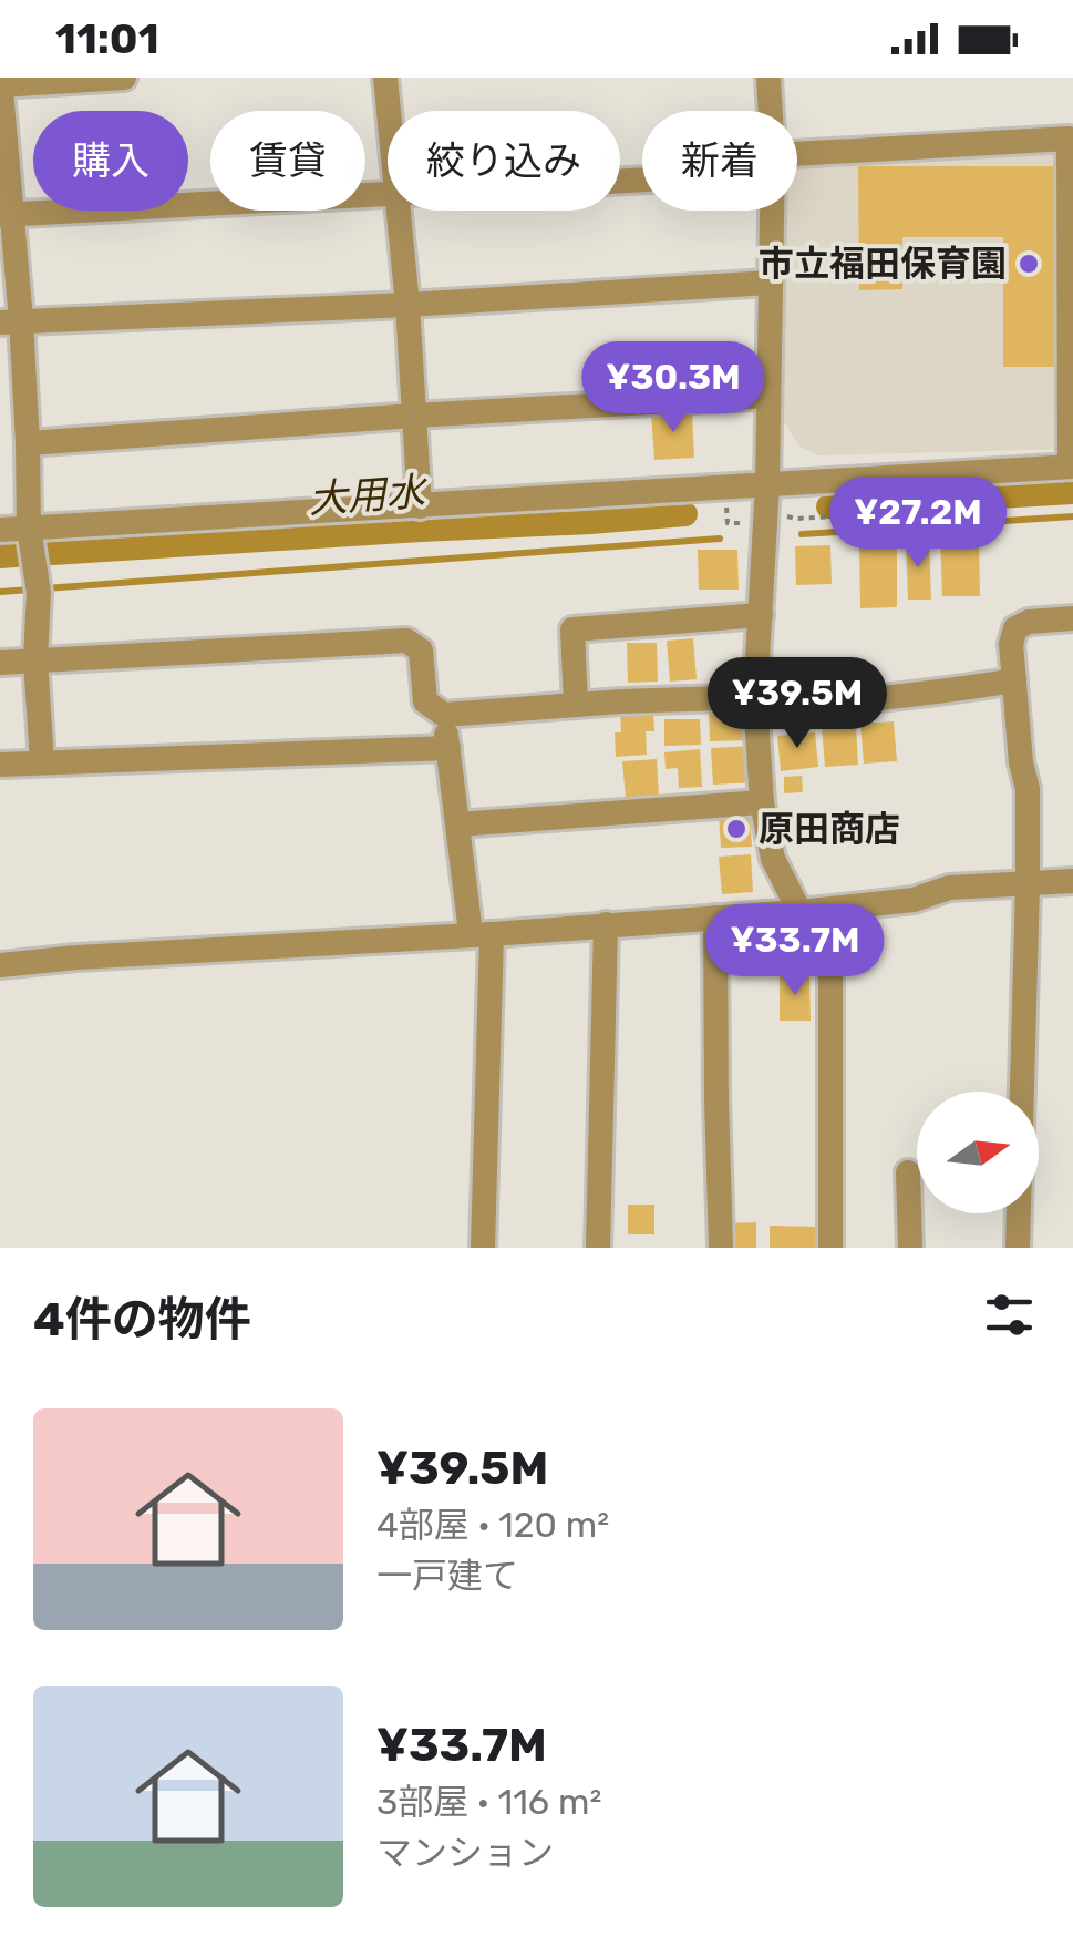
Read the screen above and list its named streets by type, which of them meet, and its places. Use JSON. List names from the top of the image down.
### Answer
{
  "water": ["大用水"],
  "places": ["市立福田保育園", "原田商店"],
  "north": "right",
  "page": {
    "status": "11:01",
    "chip": [
      "購入",
      "賃貸",
      "絞り込み",
      "新着"
    ],
    "price": [
      "¥30.3M",
      "¥27.2M",
      "¥39.5M",
      "¥33.7M"
    ],
    "heading": "4件の物件",
    "list": [
      {
        "name": "¥39.5M",
        "note": "4部屋 · 120 m² · 一戸建て"
      },
      {
        "name": "¥33.7M",
        "note": "3部屋 · 116 m² · マンション"
      }
    ]
  }
}
